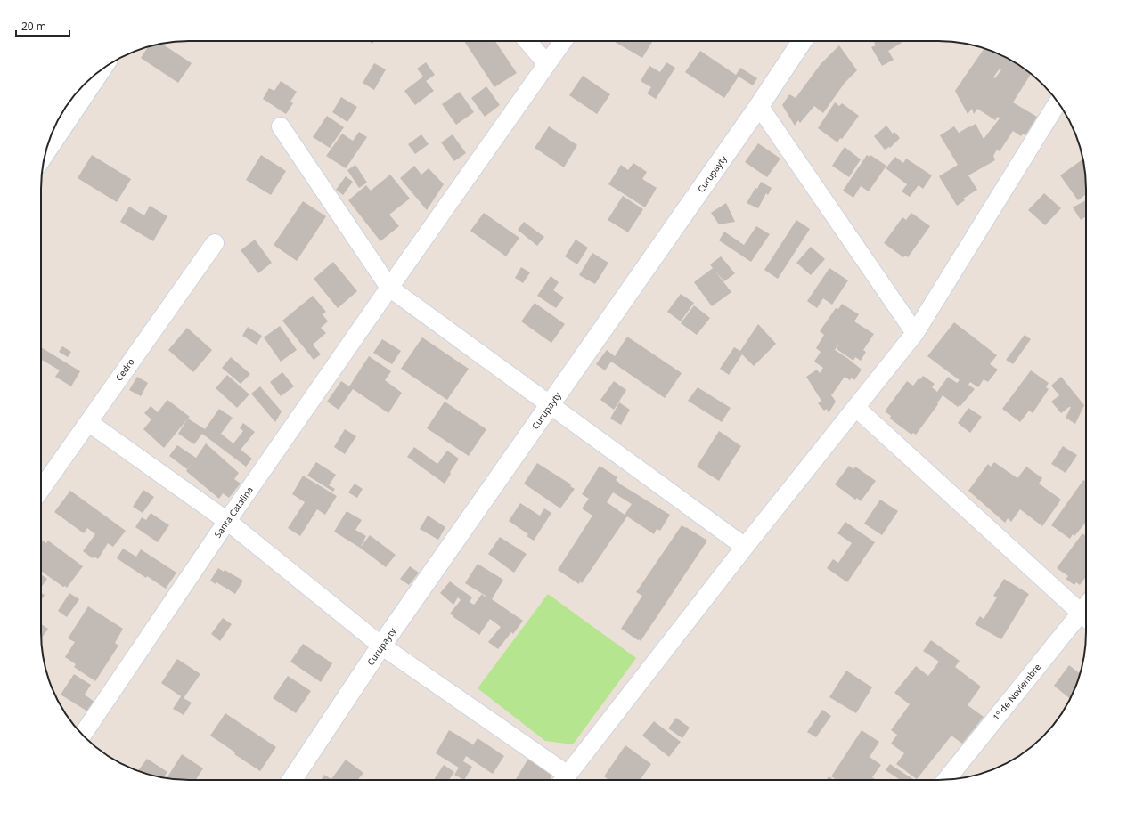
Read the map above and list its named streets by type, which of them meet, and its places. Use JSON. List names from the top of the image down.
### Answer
{
  "streets": {
    "street": [
      "Curupayty",
      "Cedro",
      "Santa Catalina",
      "1º de Noviembre"
    ]
  },
  "scale_bar": "20 m"
}
